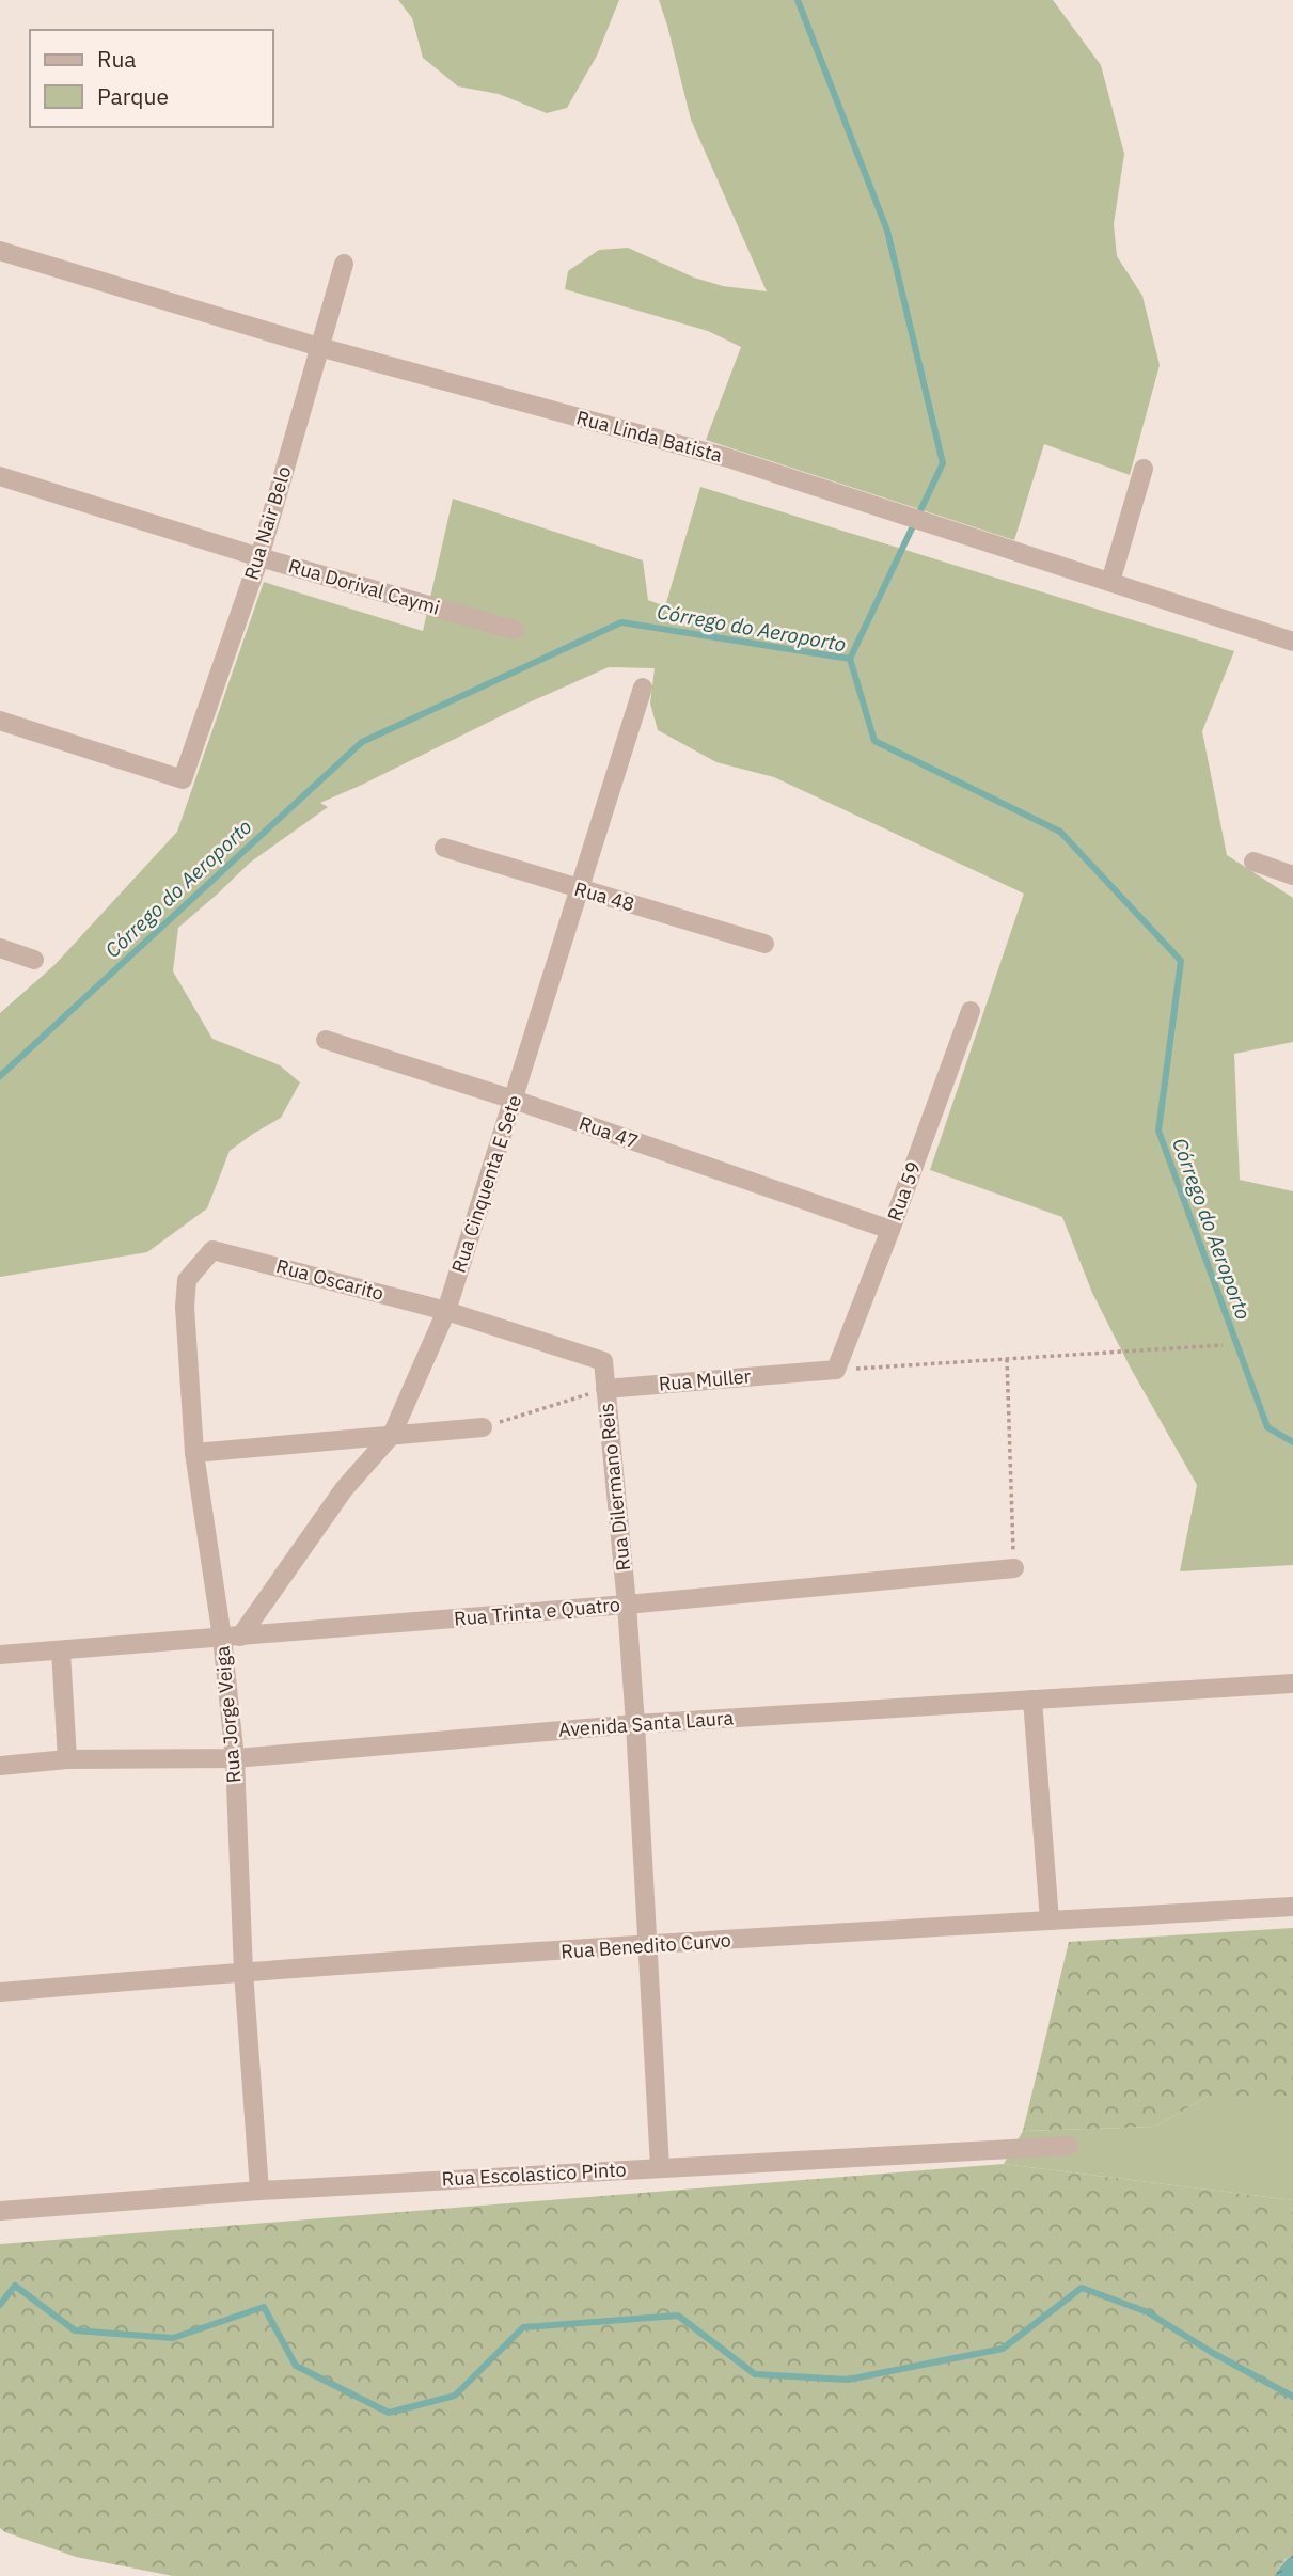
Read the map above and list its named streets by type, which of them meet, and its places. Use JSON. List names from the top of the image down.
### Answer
{
  "streets": {
    "street": [
      "Rua Linda Batista",
      "Rua Nair Belo",
      "Rua Dorival Caymi",
      "Rua 48",
      "Rua 47",
      "Rua Cinquenta E Sete",
      "Rua 59",
      "Rua Oscarito",
      "Rua Muller",
      "Rua Dilermano Reis",
      "Rua Trinta e Quatro",
      "Rua Jorge Veiga",
      "Avenida Santa Laura",
      "Rua Benedito Curvo",
      "Rua Escolastico Pinto"
    ]
  },
  "crossings": [
    ["Rua Linda Batista", "Rua Nair Belo"],
    ["Rua Nair Belo", "Rua Dorival Caymi"],
    ["Rua 48", "Rua Cinquenta E Sete"],
    ["Rua 47", "Rua Cinquenta E Sete"],
    ["Rua 47", "Rua 59"],
    ["Rua Cinquenta E Sete", "Rua Oscarito"],
    ["Rua Cinquenta E Sete", "Rua Trinta e Quatro"],
    ["Rua Cinquenta E Sete", "Rua Jorge Veiga"],
    ["Rua 59", "Rua Muller"],
    ["Rua Oscarito", "Rua Muller"],
    ["Rua Oscarito", "Rua Dilermano Reis"],
    ["Rua Oscarito", "Rua Jorge Veiga"],
    ["Rua Muller", "Rua Dilermano Reis"],
    ["Rua Dilermano Reis", "Rua Trinta e Quatro"],
    ["Rua Dilermano Reis", "Avenida Santa Laura"],
    ["Rua Dilermano Reis", "Rua Benedito Curvo"],
    ["Rua Dilermano Reis", "Rua Escolastico Pinto"],
    ["Rua Trinta e Quatro", "Rua Jorge Veiga"],
    ["Rua Jorge Veiga", "Avenida Santa Laura"],
    ["Rua Jorge Veiga", "Rua Benedito Curvo"],
    ["Rua Jorge Veiga", "Rua Escolastico Pinto"]
  ],
  "water": ["Córrego do Aeroporto"],
  "legend": ["Rua", "Parque"]
}
